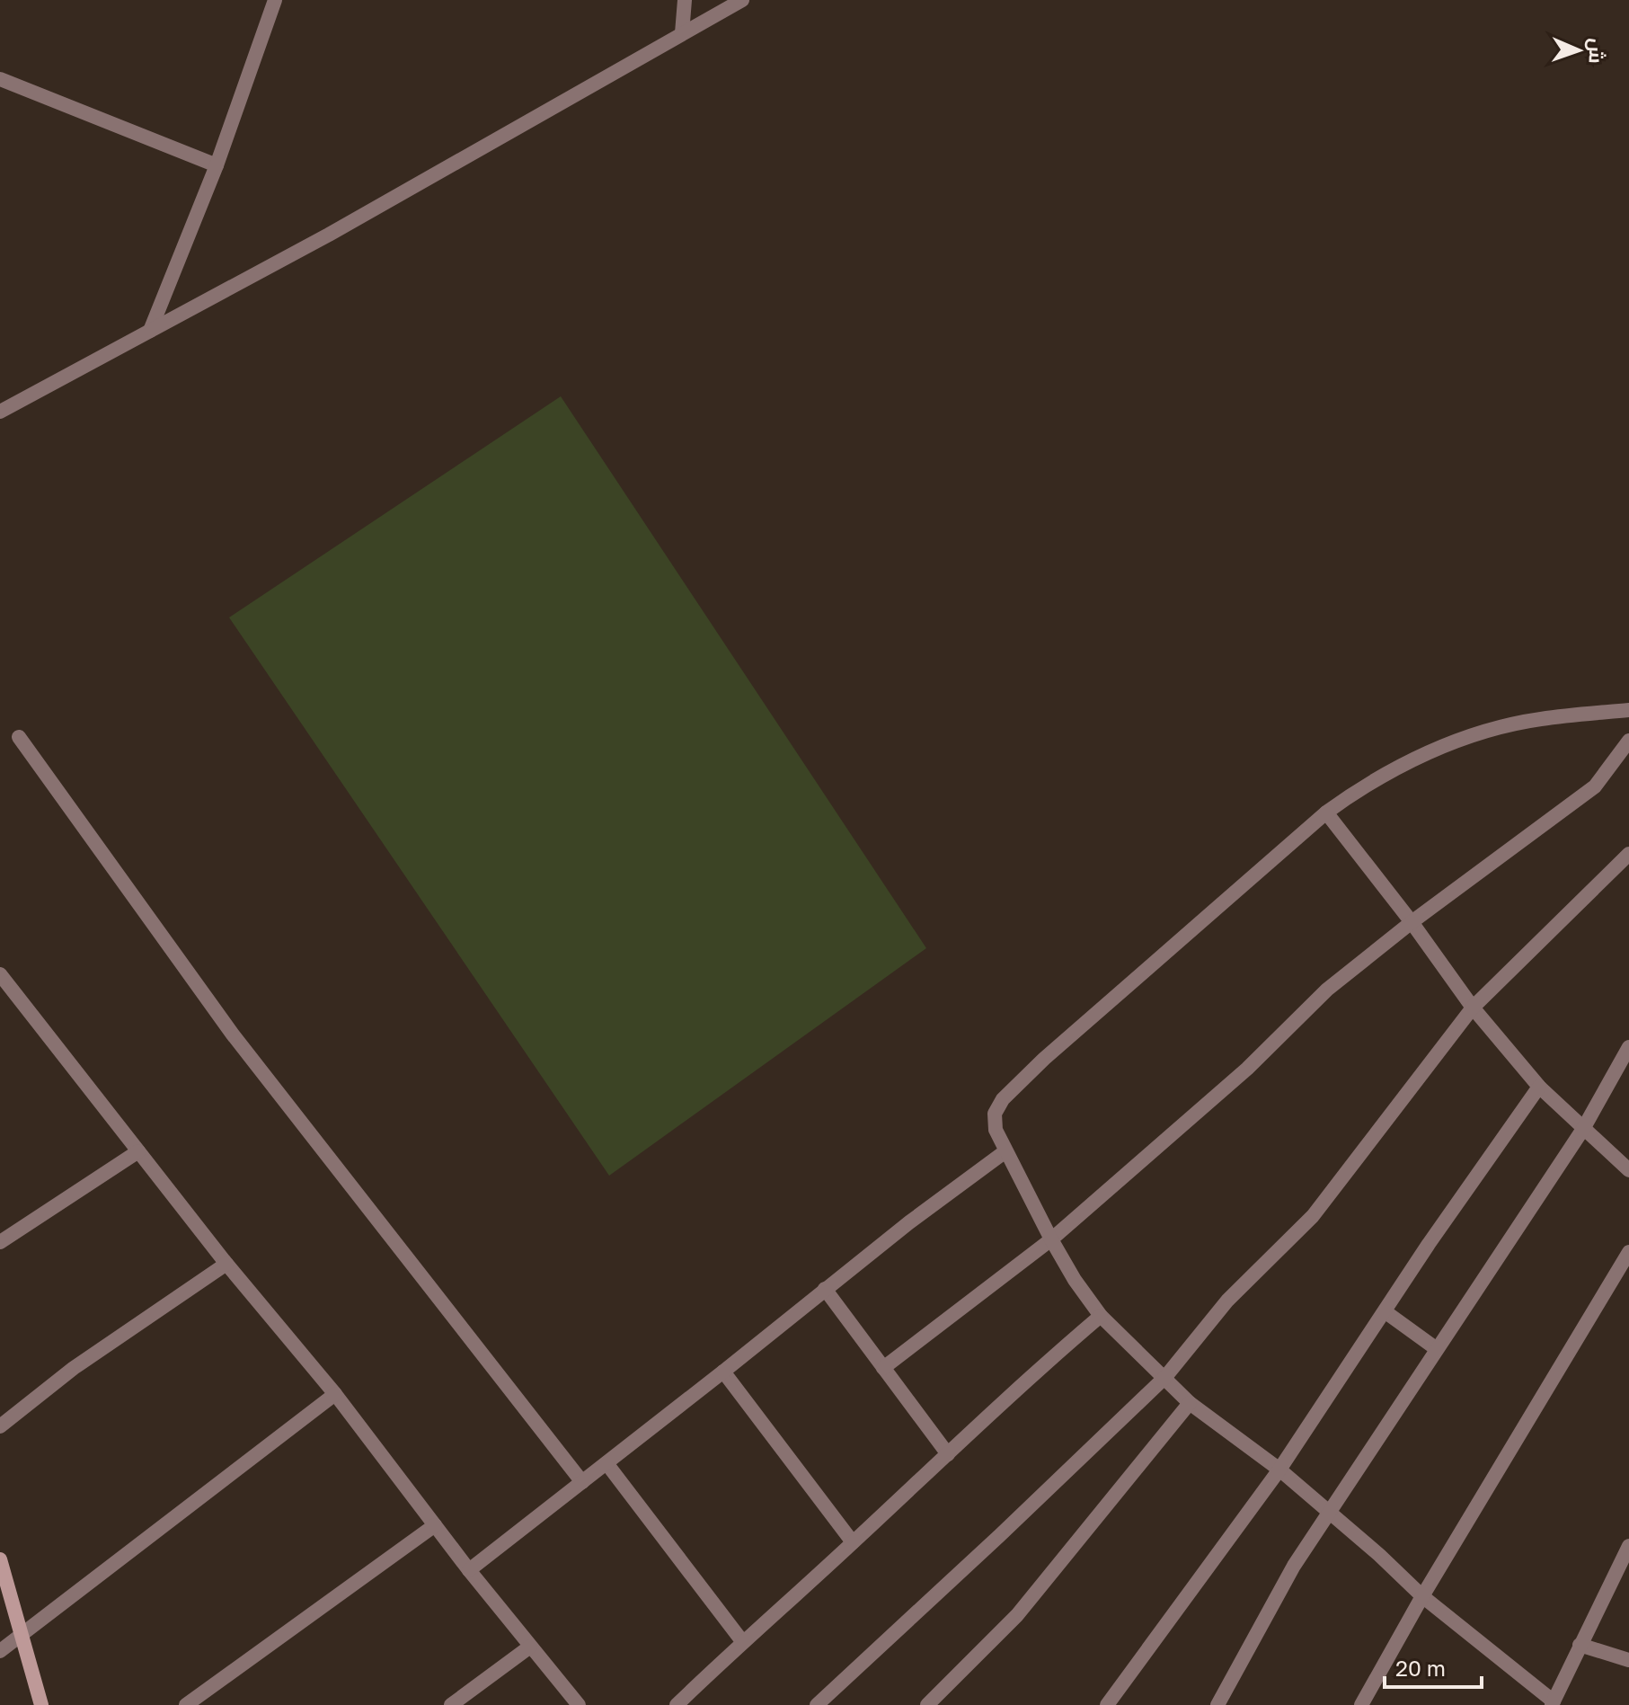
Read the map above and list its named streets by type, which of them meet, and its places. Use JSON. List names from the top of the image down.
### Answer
{
  "scale_bar": "20 m",
  "north": "right"
}
